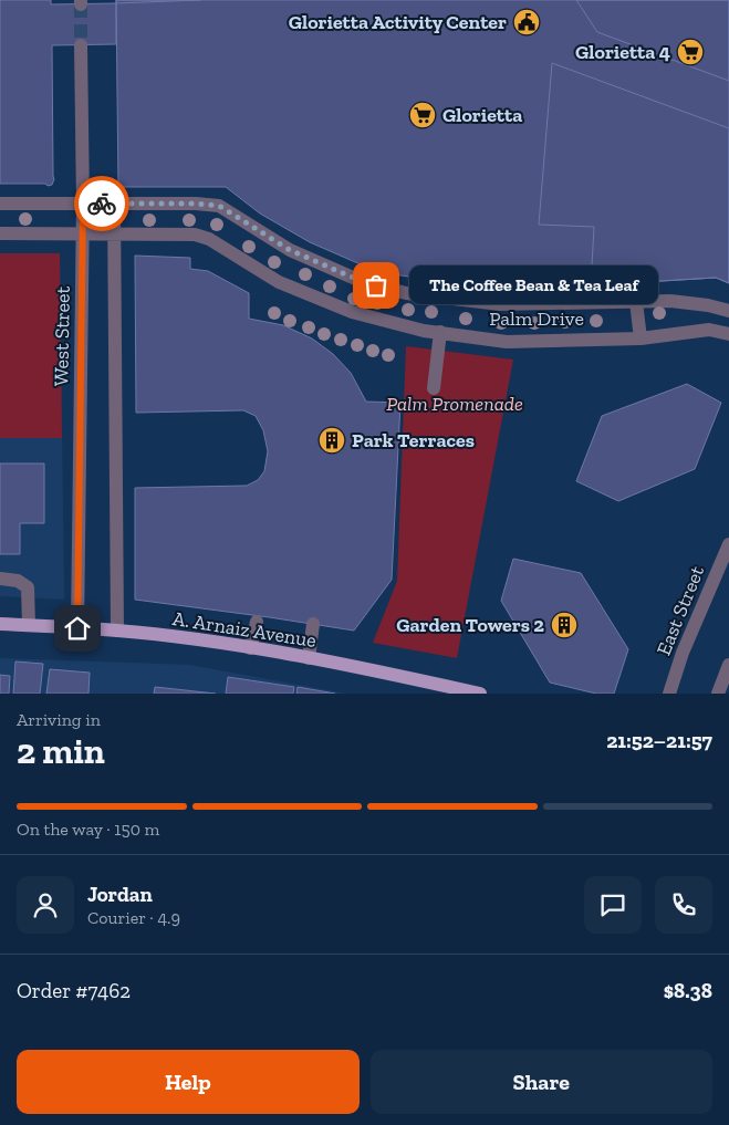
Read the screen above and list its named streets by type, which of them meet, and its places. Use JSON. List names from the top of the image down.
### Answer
{
  "streets": {
    "main road": ["A. Arnaiz Avenue"],
    "street": ["Palm Drive", "West Street", "East Street"]
  },
  "crossings": [
    ["Palm Drive", "West Street"],
    ["West Street", "A. Arnaiz Avenue"]
  ],
  "parks": ["Palm Promenade"],
  "places": {
    "public building": ["Glorietta Activity Center"],
    "supermarket": ["Glorietta 4", "Glorietta"],
    "other": ["The Coffee Bean & Tea Leaf"],
    "building": ["Park Terraces", "Garden Towers 2"]
  },
  "page": {
    "bubble": "The Coffee Bean & Tea Leaf",
    "heading": ["2 min", "Arriving in", "21:52–21:57"],
    "panel": [
      "Jordan",
      "Courier · 4.9",
      "Order #7462",
      "$8.38"
    ],
    "bar": "On the way · 150 m",
    "buttons": ["Help", "Share"]
  }
}
